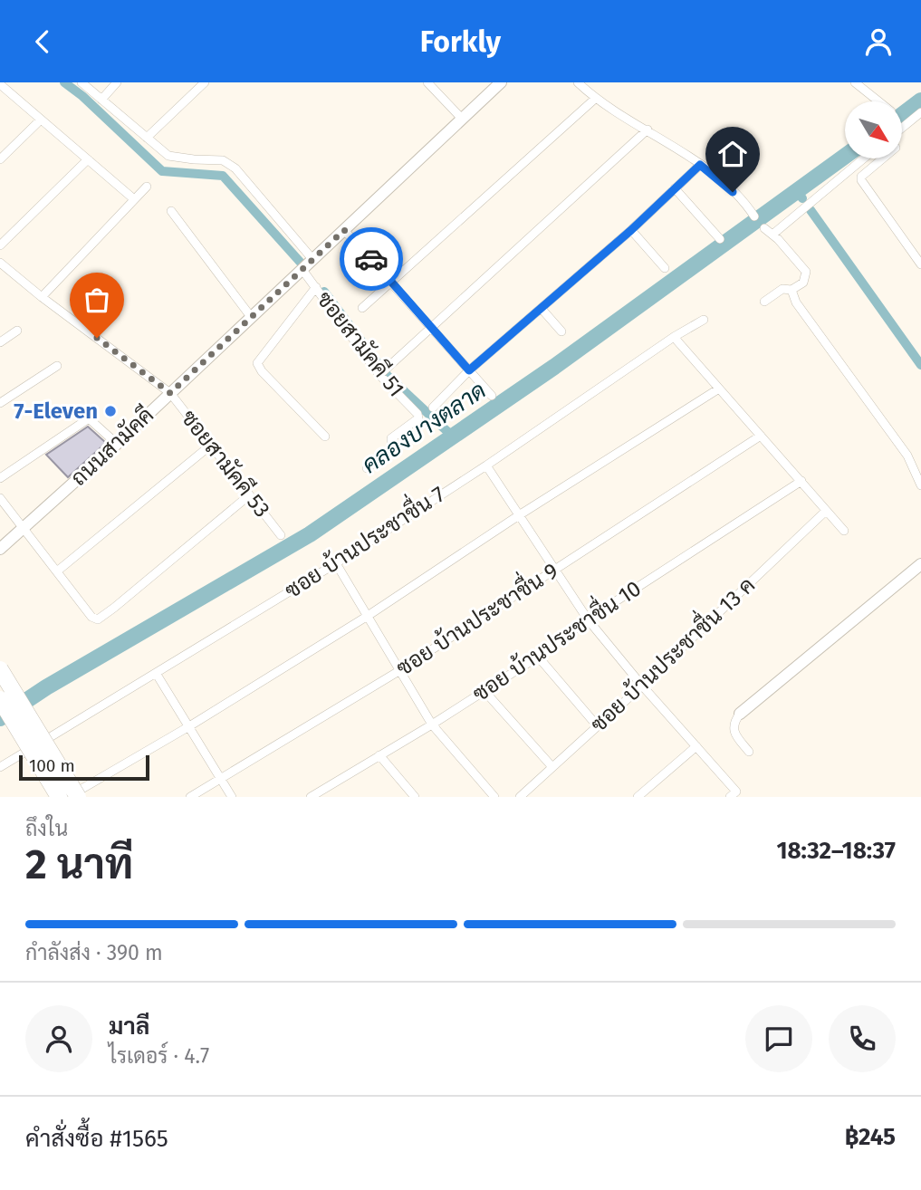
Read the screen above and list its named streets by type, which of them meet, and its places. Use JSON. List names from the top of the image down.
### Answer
{
  "streets": {
    "main road": ["ถนนสามัคคี"],
    "street": [
      "ซอยสามัคคี 51",
      "ซอยสามัคคี 53",
      "ซอย บ้านประชาชื่น 7",
      "ซอย บ้านประชาชื่น 9",
      "ซอย บ้านประชาชื่น 10",
      "ซอย บ้านประชาชื่น 13 ค"
    ]
  },
  "crossings": [
    ["ซอยสามัคคี 51", "ถนนสามัคคี"],
    ["ถนนสามัคคี", "ซอยสามัคคี 53"]
  ],
  "water": ["คลองบางตลาด"],
  "places": ["7-Eleven"],
  "scale_bar": "100 m",
  "north": "bottom right",
  "page": {
    "header": "Forkly",
    "scale": "100 m",
    "heading": ["2 นาที", "ถึงใน", "18:32–18:37"],
    "panel": [
      "มาลี",
      "ไรเดอร์ · 4.7",
      "คำสั่งซื้อ #1565",
      "฿245"
    ],
    "bar": "กำลังส่ง · 390 m"
  }
}
